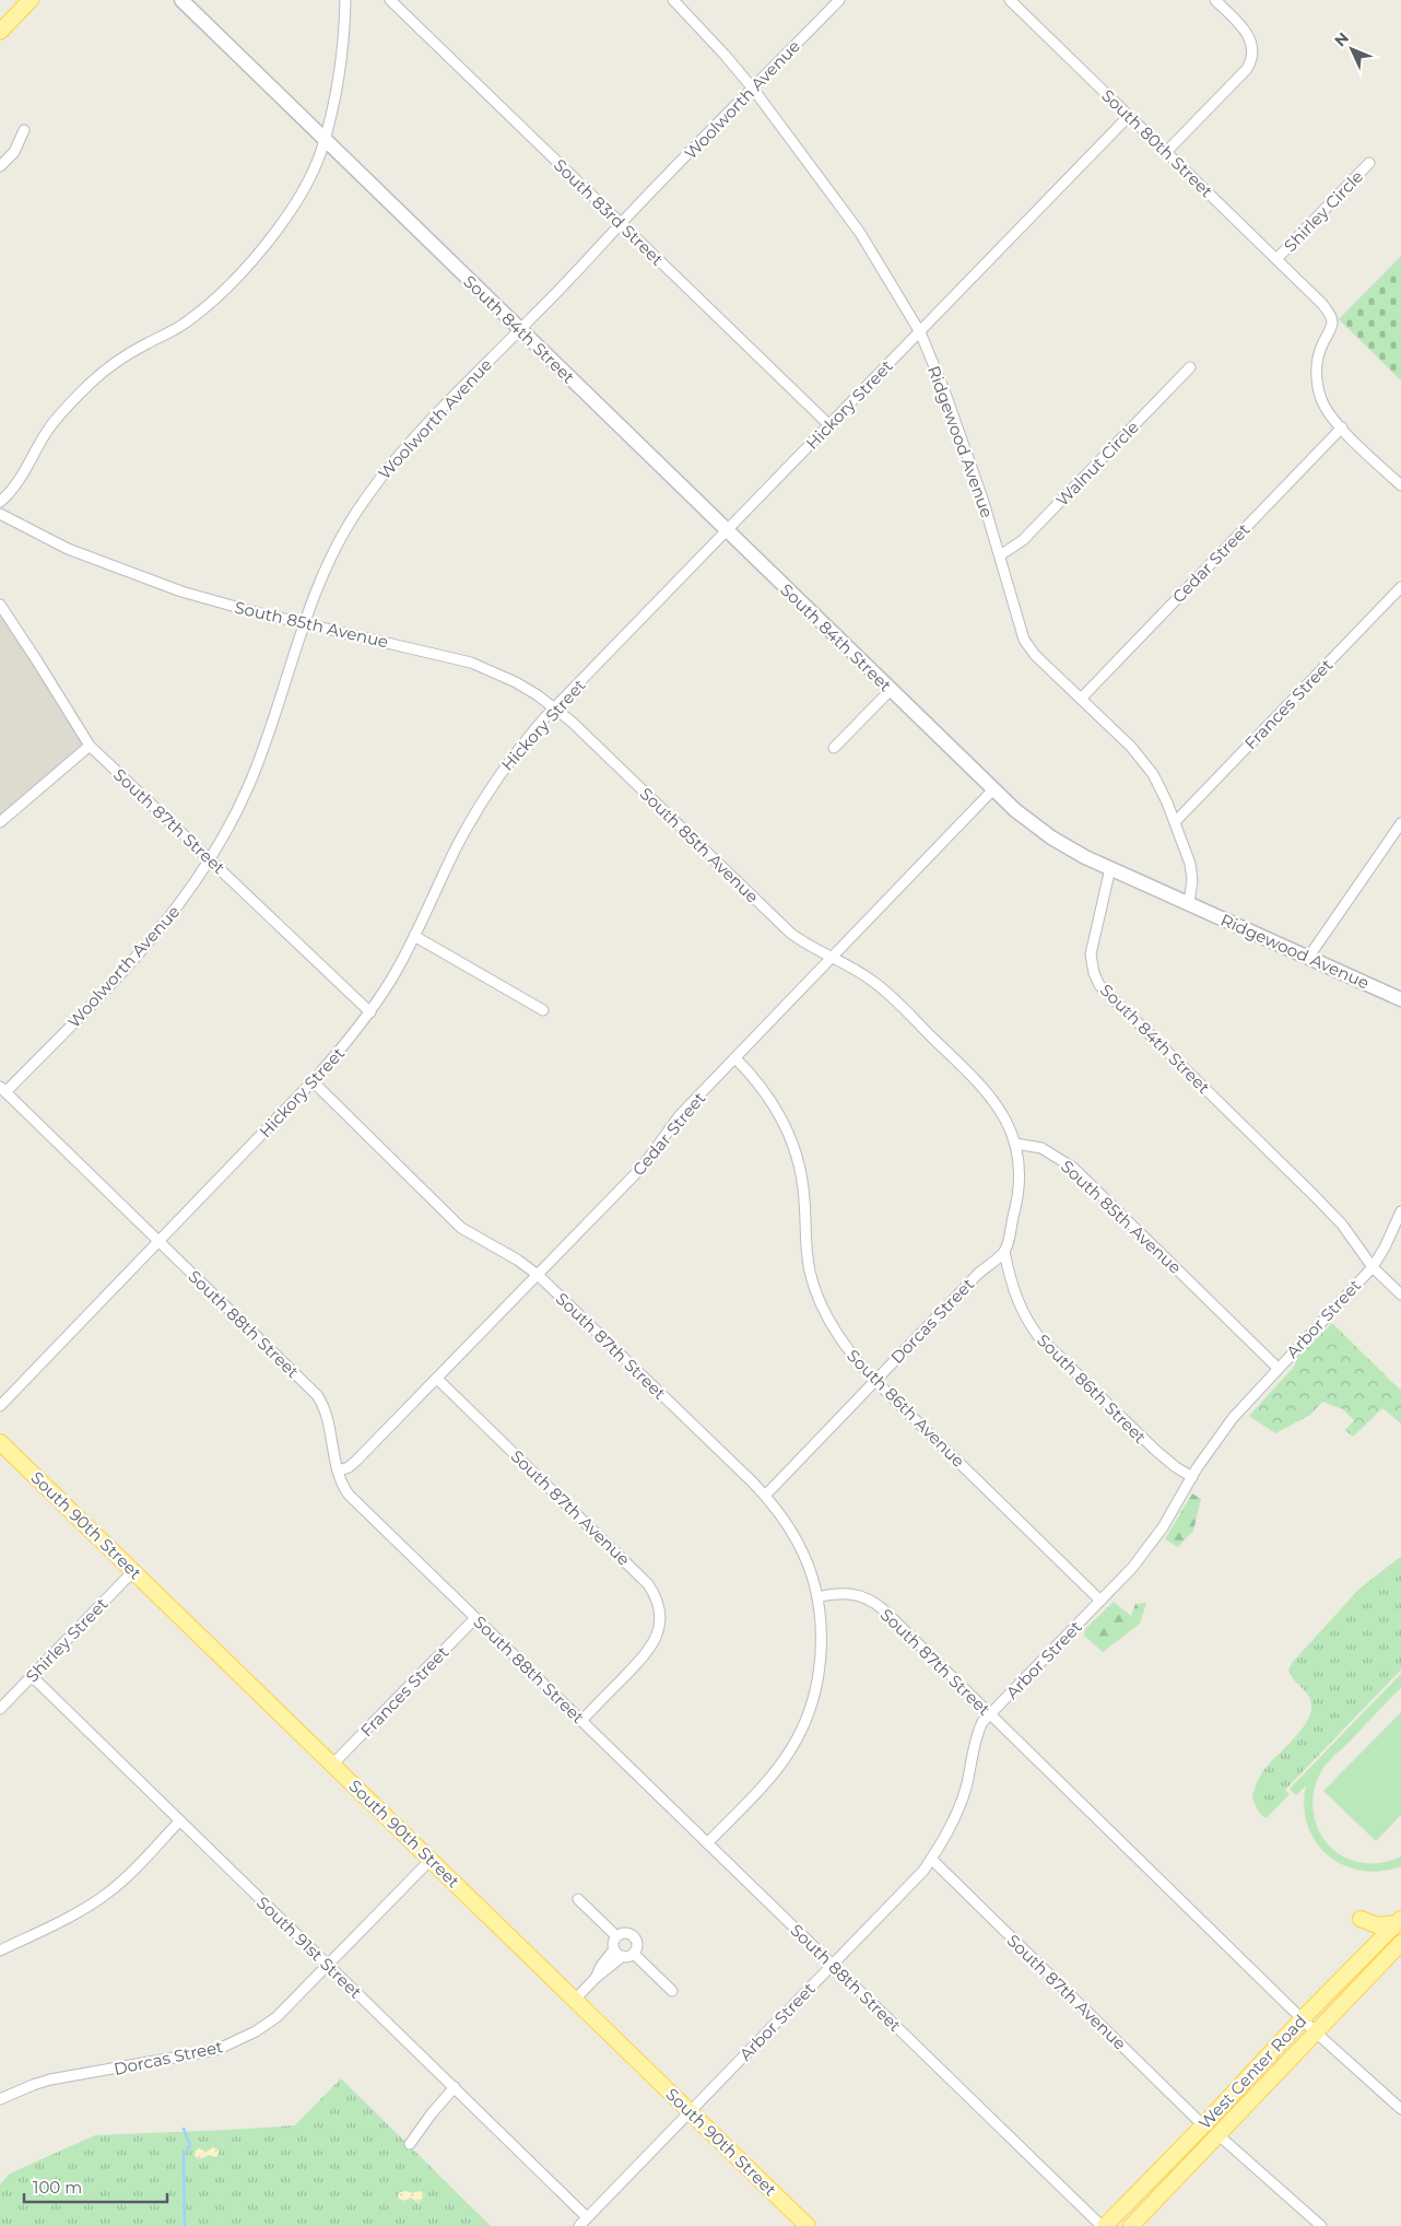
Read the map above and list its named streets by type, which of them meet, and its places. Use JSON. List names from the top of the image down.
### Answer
{
  "streets": {
    "main road": [
      "South 84th Street",
      "Ridgewood Avenue",
      "South 90th Street",
      "West Center Road"
    ],
    "street": [
      "Woolworth Avenue",
      "South 80th Street",
      "Shirley Circle",
      "South 83rd Street",
      "Hickory Street",
      "Walnut Circle",
      "Cedar Street",
      "South 85th Avenue",
      "Frances Street",
      "South 87th Street",
      "Arbor Street",
      "Dorcas Street",
      "South 88th Street",
      "South 86th Street",
      "South 86th Avenue",
      "South 87th Avenue",
      "Shirley Street",
      "South 91st Street"
    ]
  },
  "crossings": [
    ["Woolworth Avenue", "South 83rd Street"],
    ["Woolworth Avenue", "South 84th Street"],
    ["Woolworth Avenue", "Ridgewood Avenue"],
    ["Woolworth Avenue", "South 85th Avenue"],
    ["Woolworth Avenue", "South 87th Street"],
    ["Woolworth Avenue", "South 88th Street"],
    ["South 80th Street", "Shirley Circle"],
    ["South 80th Street", "Hickory Street"],
    ["South 80th Street", "Cedar Street"],
    ["South 83rd Street", "Hickory Street"],
    ["South 84th Street", "Hickory Street"],
    ["South 84th Street", "Ridgewood Avenue"],
    ["South 84th Street", "Cedar Street"],
    ["South 84th Street", "Arbor Street"],
    ["Hickory Street", "Ridgewood Avenue"],
    ["Hickory Street", "South 85th Avenue"],
    ["Hickory Street", "South 87th Street"],
    ["Hickory Street", "South 88th Street"],
    ["Ridgewood Avenue", "Walnut Circle"],
    ["Ridgewood Avenue", "Cedar Street"],
    ["Ridgewood Avenue", "Frances Street"],
    ["Cedar Street", "South 85th Avenue"],
    ["Cedar Street", "South 87th Street"],
    ["Cedar Street", "South 88th Street"],
    ["Cedar Street", "South 86th Avenue"],
    ["Cedar Street", "South 87th Avenue"],
    ["South 85th Avenue", "Arbor Street"],
    ["Frances Street", "South 88th Street"],
    ["Frances Street", "South 90th Street"],
    ["South 87th Street", "Arbor Street"],
    ["South 87th Street", "Dorcas Street"],
    ["South 87th Street", "West Center Road"],
    ["Arbor Street", "South 88th Street"],
    ["Arbor Street", "South 86th Street"],
    ["Arbor Street", "South 86th Avenue"],
    ["Arbor Street", "South 87th Avenue"],
    ["Arbor Street", "South 90th Street"],
    ["Arbor Street", "South 91st Street"],
    ["Dorcas Street", "South 86th Street"],
    ["Dorcas Street", "South 86th Avenue"],
    ["Dorcas Street", "South 90th Street"],
    ["Dorcas Street", "South 91st Street"],
    ["South 88th Street", "South 87th Avenue"],
    ["South 88th Street", "West Center Road"],
    ["South 87th Avenue", "West Center Road"],
    ["South 90th Street", "Shirley Street"],
    ["Shirley Street", "South 91st Street"]
  ],
  "scale_bar": "100 m",
  "north": "top left"
}
